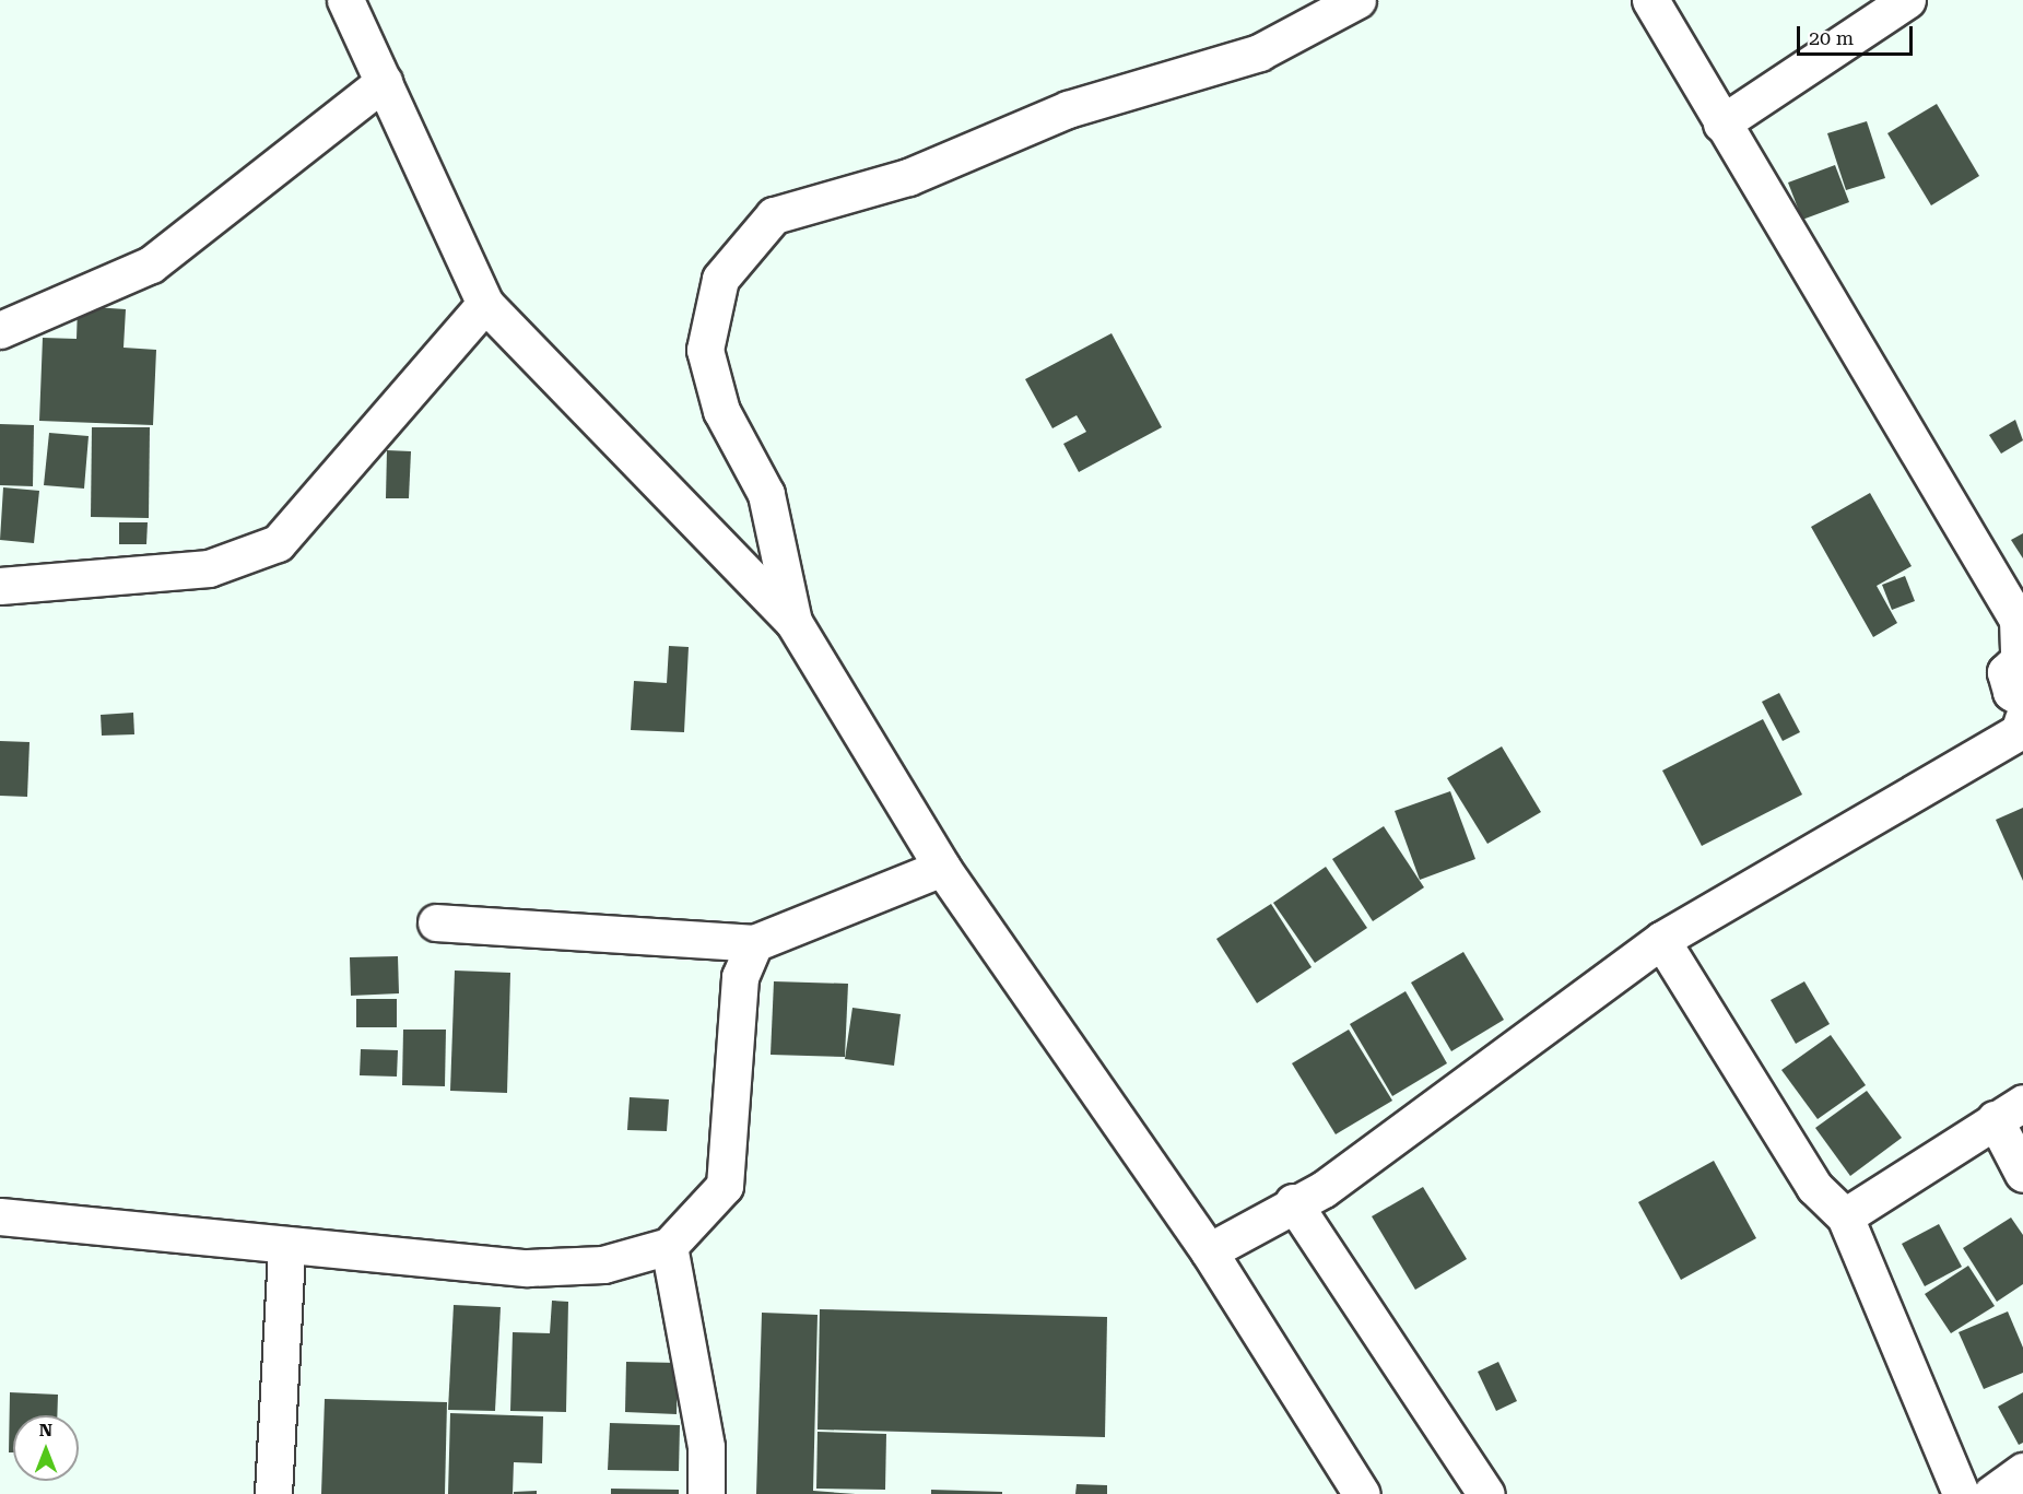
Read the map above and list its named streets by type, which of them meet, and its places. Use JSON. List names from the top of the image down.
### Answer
{
  "scale_bar": "20 m",
  "north": "top"
}
